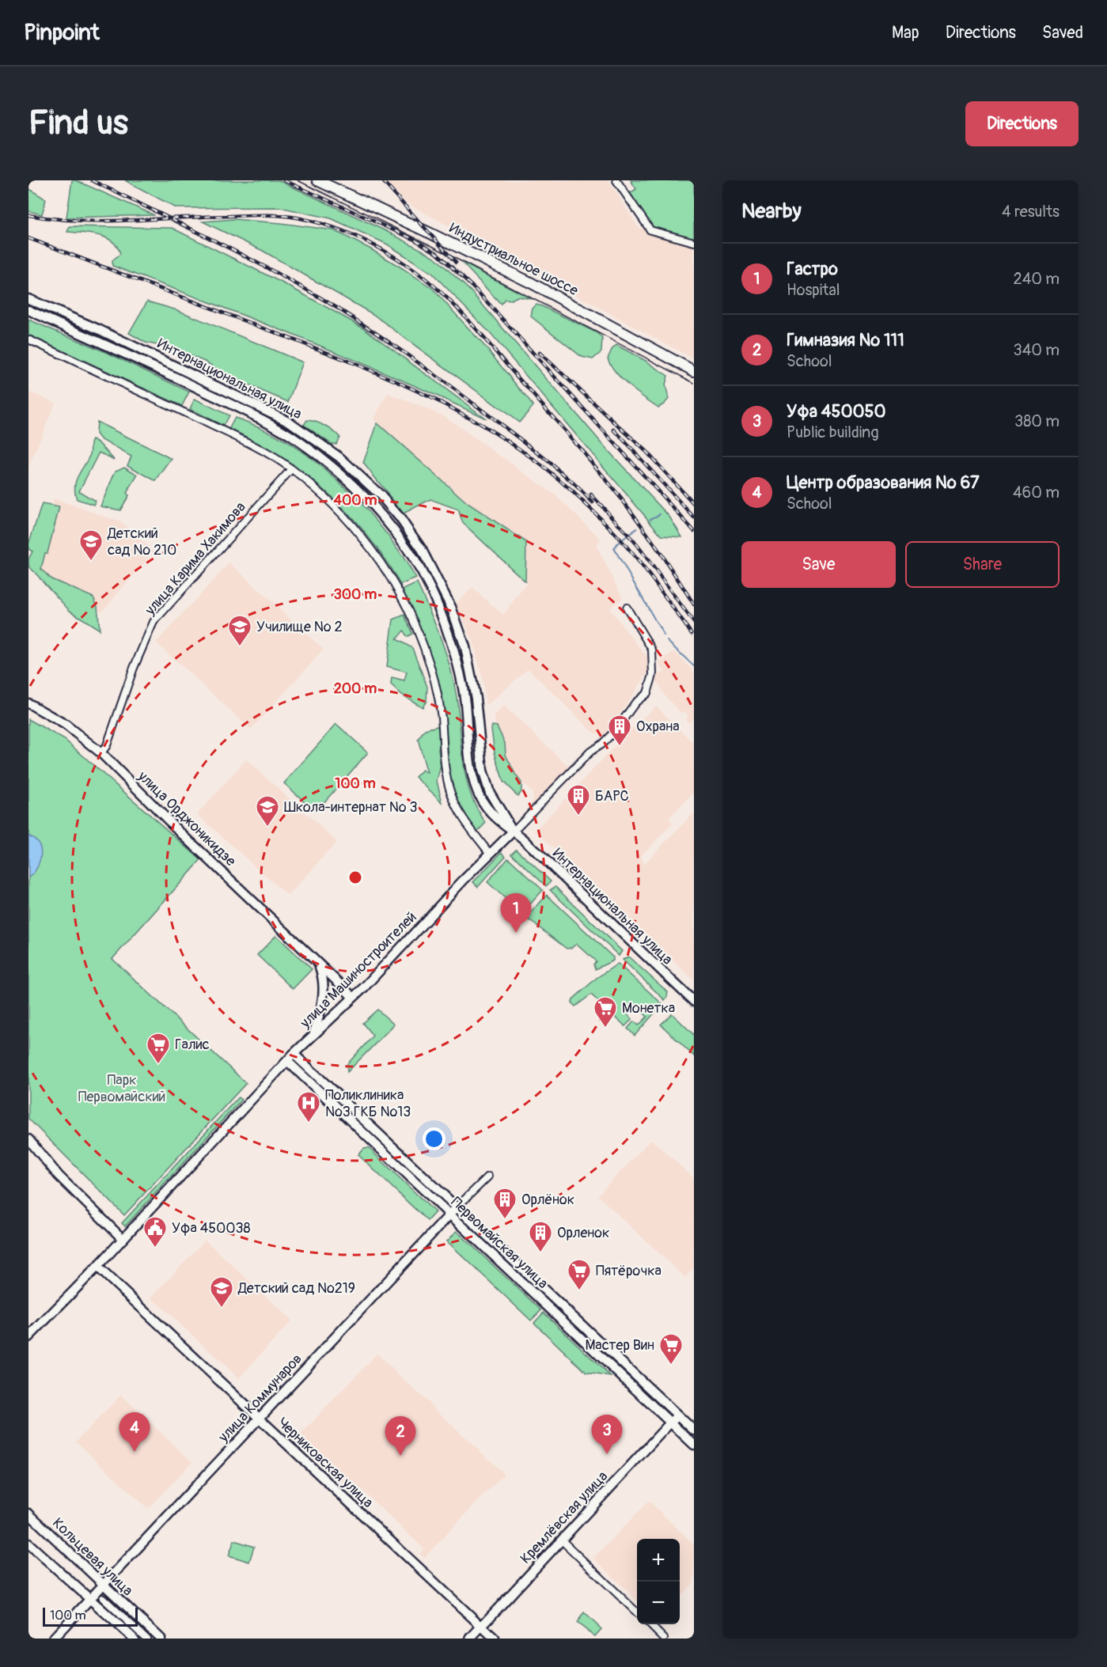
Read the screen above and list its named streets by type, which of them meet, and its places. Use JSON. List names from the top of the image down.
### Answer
{
  "streets": {
    "main road": [
      "Индустриальное шоссе",
      "Интернациональная улица",
      "улица Орджоникидзе",
      "улица Машиностроителей",
      "Первомайская улица",
      "улица Коммунаров",
      "Черниковская улица",
      "Кремлёвская улица",
      "Кольцевая улица"
    ],
    "street": ["улица Карима Хакимова"]
  },
  "crossings": [
    ["Интернациональная улица", "улица Машиностроителей"],
    ["улица Карима Хакимова", "улица Орджоникидзе"],
    ["улица Орджоникидзе", "улица Машиностроителей"],
    ["улица Машиностроителей", "Первомайская улица"],
    ["улица Машиностроителей", "Черниковская улица"],
    ["Первомайская улица", "улица Коммунаров"],
    ["Первомайская улица", "Кремлёвская улица"],
    ["улица Коммунаров", "Черниковская улица"],
    ["улица Коммунаров", "Кольцевая улица"],
    ["Черниковская улица", "Кремлёвская улица"]
  ],
  "parks": ["Парк Первомайский"],
  "places": {
    "school or university": [
      "Детский сад № 210",
      "Училище № 2",
      "Школа-интернат № 3",
      "Детский сад №219"
    ],
    "building": [
      "Охрана",
      "БАРС",
      "Орлёнок",
      "Орленок"
    ],
    "supermarket": [
      "Монетка",
      "Галис",
      "Пятёрочка",
      "Мастер Вин"
    ],
    "hospital": ["Поликлиника №3 ГКБ №13"],
    "public building": ["Уфа 450038"]
  },
  "scale_bar": "100 m",
  "page": {
    "header": "Pinpoint",
    "nav": ["Map", "Directions", "Saved"],
    "buttons": [
      "Directions",
      ["Save", "Share"]
    ],
    "title": "Find us",
    "heading": ["Nearby", "4 results"],
    "list": [
      {
        "mark": "1",
        "name": "Гастро",
        "note": "Hospital",
        "value": "240 m"
      },
      {
        "mark": "2",
        "name": "Гимназия № 111",
        "note": "School",
        "value": "340 m"
      },
      {
        "mark": "3",
        "name": "Уфа 450050",
        "note": "Public building",
        "value": "380 m"
      },
      {
        "mark": "4",
        "name": "Центр образования № 67",
        "note": "School",
        "value": "460 m"
      }
    ],
    "pins": [
      "1",
      "4",
      "3",
      "2"
    ],
    "map_buttons": ["+", "−"],
    "scale": "100 m"
  },
  "rings": [
    "400 m",
    "300 m",
    "200 m",
    "100 m"
  ]
}
